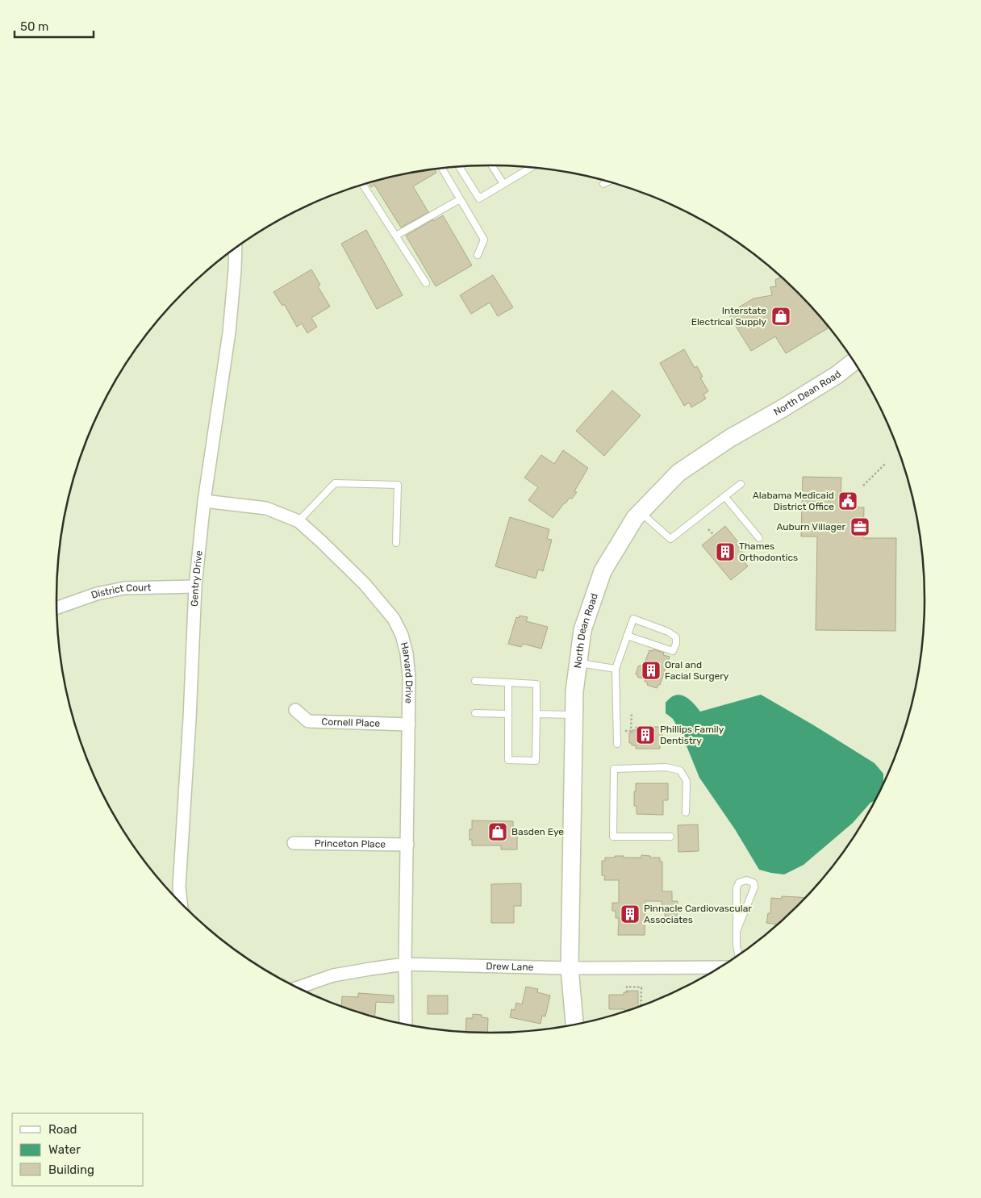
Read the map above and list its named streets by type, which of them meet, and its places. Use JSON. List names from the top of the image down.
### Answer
{
  "streets": {
    "street": [
      "North Dean Road",
      "Gentry Drive",
      "District Court",
      "Harvard Drive",
      "Cornell Place",
      "Princeton Place",
      "Drew Lane"
    ]
  },
  "crossings": [
    ["North Dean Road", "Drew Lane"],
    ["Gentry Drive", "District Court"],
    ["Gentry Drive", "Harvard Drive"],
    ["Harvard Drive", "Cornell Place"],
    ["Harvard Drive", "Princeton Place"],
    ["Harvard Drive", "Drew Lane"]
  ],
  "places": {
    "shop": ["Interstate Electrical Supply", "Basden Eye"],
    "public building": ["Alabama Medicaid District Office"],
    "office": ["Auburn Villager"],
    "building": [
      "Thames Orthodontics",
      "Oral and Facial Surgery",
      "Phillips Family Dentistry",
      "Pinnacle Cardiovascular Associates"
    ]
  },
  "legend": ["Road", "Water", "Building"],
  "scale_bar": "50 m"
}
